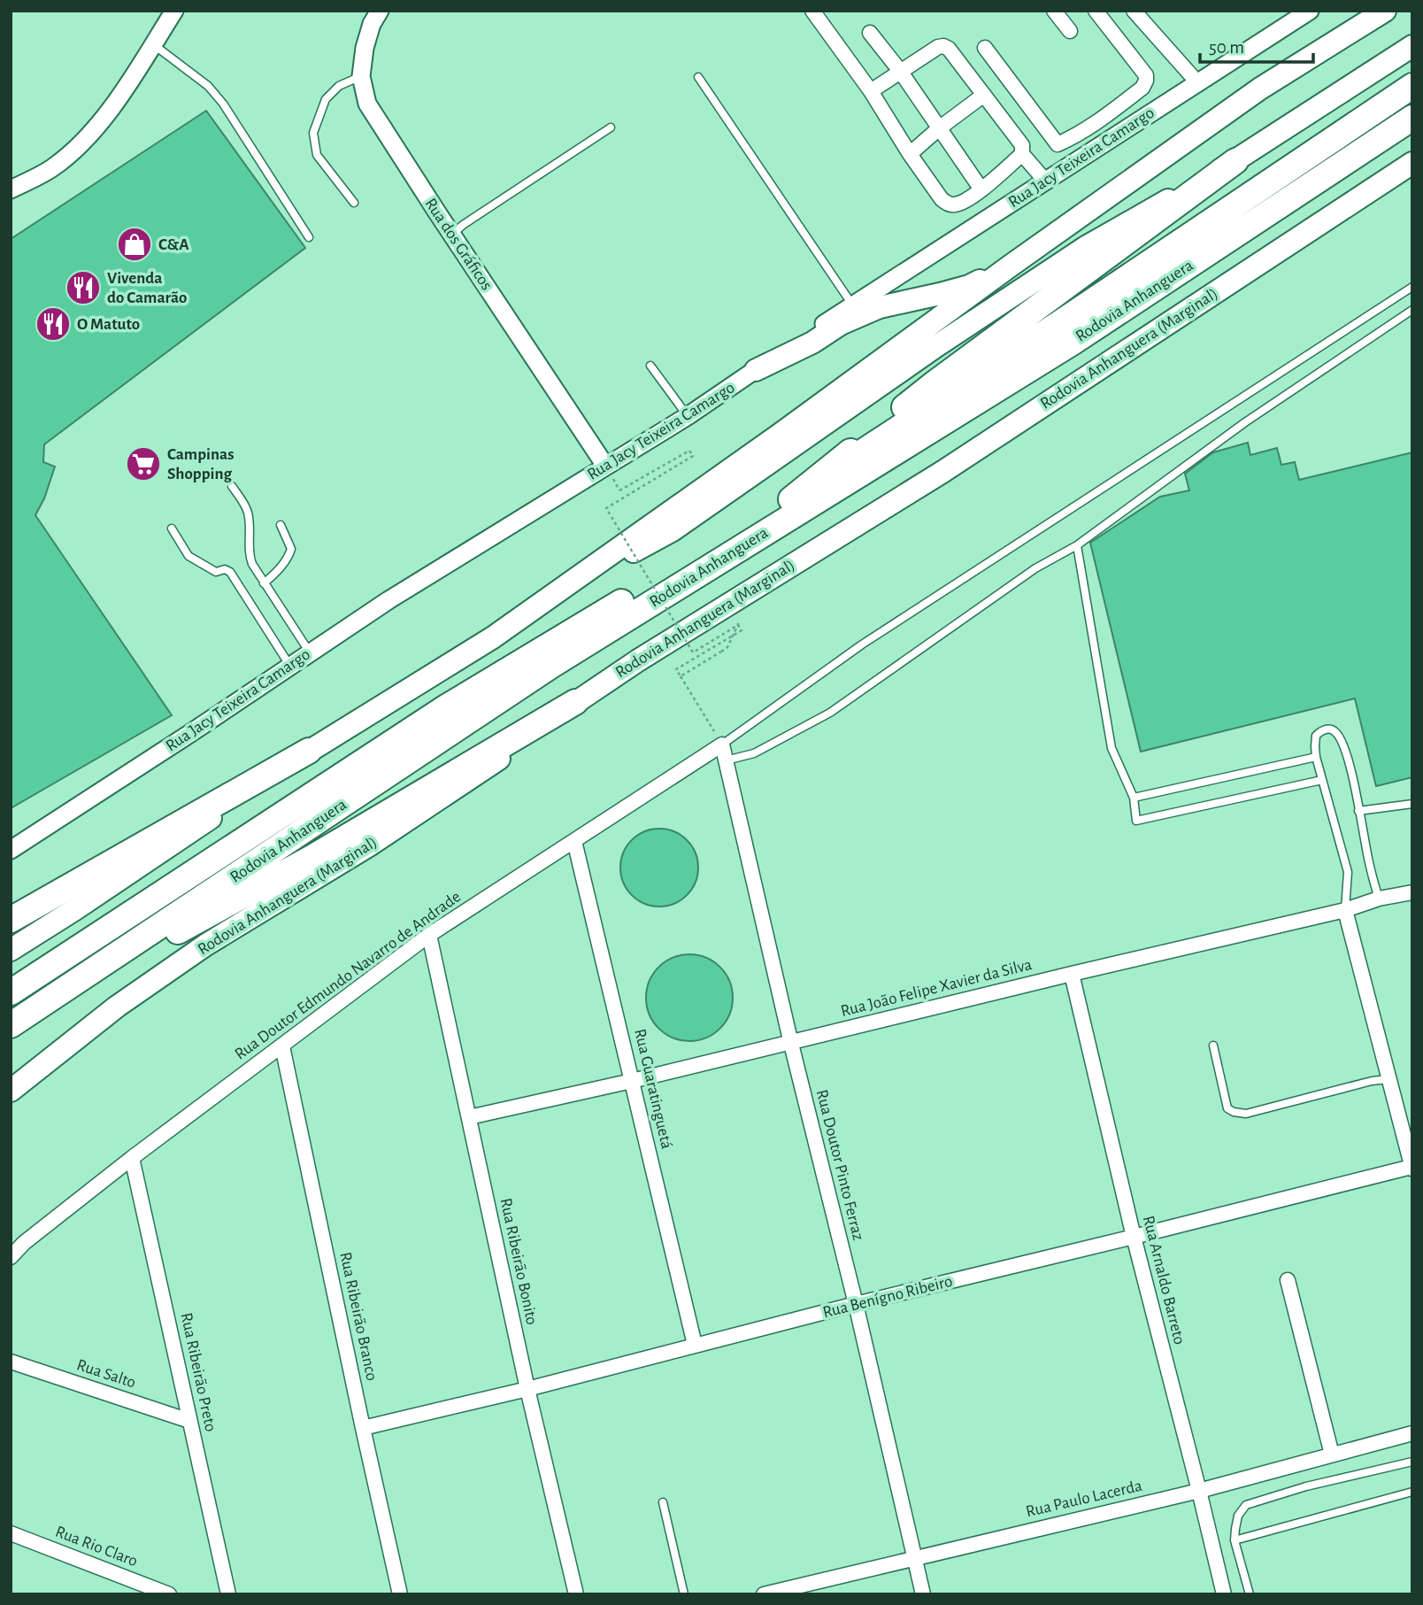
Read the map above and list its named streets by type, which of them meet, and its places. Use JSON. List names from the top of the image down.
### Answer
{
  "streets": {
    "highway": ["Rodovia Anhanguera", "Rodovia Anhanguera (Marginal)"],
    "street": [
      "Rua Jacy Teixeira Camargo",
      "Rua dos Gráficos",
      "Rua Doutor Edmundo Navarro de Andrade",
      "Rua João Felipe Xavier da Silva",
      "Rua Guaratinguetá",
      "Rua Doutor Pinto Ferraz",
      "Rua Ribeirão Bonito",
      "Rua Arnaldo Barreto",
      "Rua Benígno Ribeiro",
      "Rua Ribeirão Branco",
      "Rua Ribeirão Preto",
      "Rua Salto",
      "Rua Paulo Lacerda",
      "Rua Rio Claro"
    ]
  },
  "crossings": [
    ["Rua Jacy Teixeira Camargo", "Rua dos Gráficos"],
    ["Rua Doutor Edmundo Navarro de Andrade", "Rua Guaratinguetá"],
    ["Rua Doutor Edmundo Navarro de Andrade", "Rua Doutor Pinto Ferraz"],
    ["Rua Doutor Edmundo Navarro de Andrade", "Rua Ribeirão Bonito"],
    ["Rua Doutor Edmundo Navarro de Andrade", "Rua Ribeirão Branco"],
    ["Rua Doutor Edmundo Navarro de Andrade", "Rua Ribeirão Preto"],
    ["Rua João Felipe Xavier da Silva", "Rua Guaratinguetá"],
    ["Rua João Felipe Xavier da Silva", "Rua Doutor Pinto Ferraz"],
    ["Rua João Felipe Xavier da Silva", "Rua Ribeirão Bonito"],
    ["Rua João Felipe Xavier da Silva", "Rua Arnaldo Barreto"],
    ["Rua Guaratinguetá", "Rua Benígno Ribeiro"],
    ["Rua Doutor Pinto Ferraz", "Rua Benígno Ribeiro"],
    ["Rua Doutor Pinto Ferraz", "Rua Paulo Lacerda"],
    ["Rua Ribeirão Bonito", "Rua Benígno Ribeiro"],
    ["Rua Arnaldo Barreto", "Rua Benígno Ribeiro"],
    ["Rua Arnaldo Barreto", "Rua Paulo Lacerda"],
    ["Rua Benígno Ribeiro", "Rua Ribeirão Branco"],
    ["Rua Ribeirão Preto", "Rua Salto"]
  ],
  "places": {
    "shop": ["C&A"],
    "restaurant": ["Vivenda do Camarão", "O Matuto"],
    "supermarket": ["Campinas Shopping"]
  },
  "scale_bar": "50 m"
}
